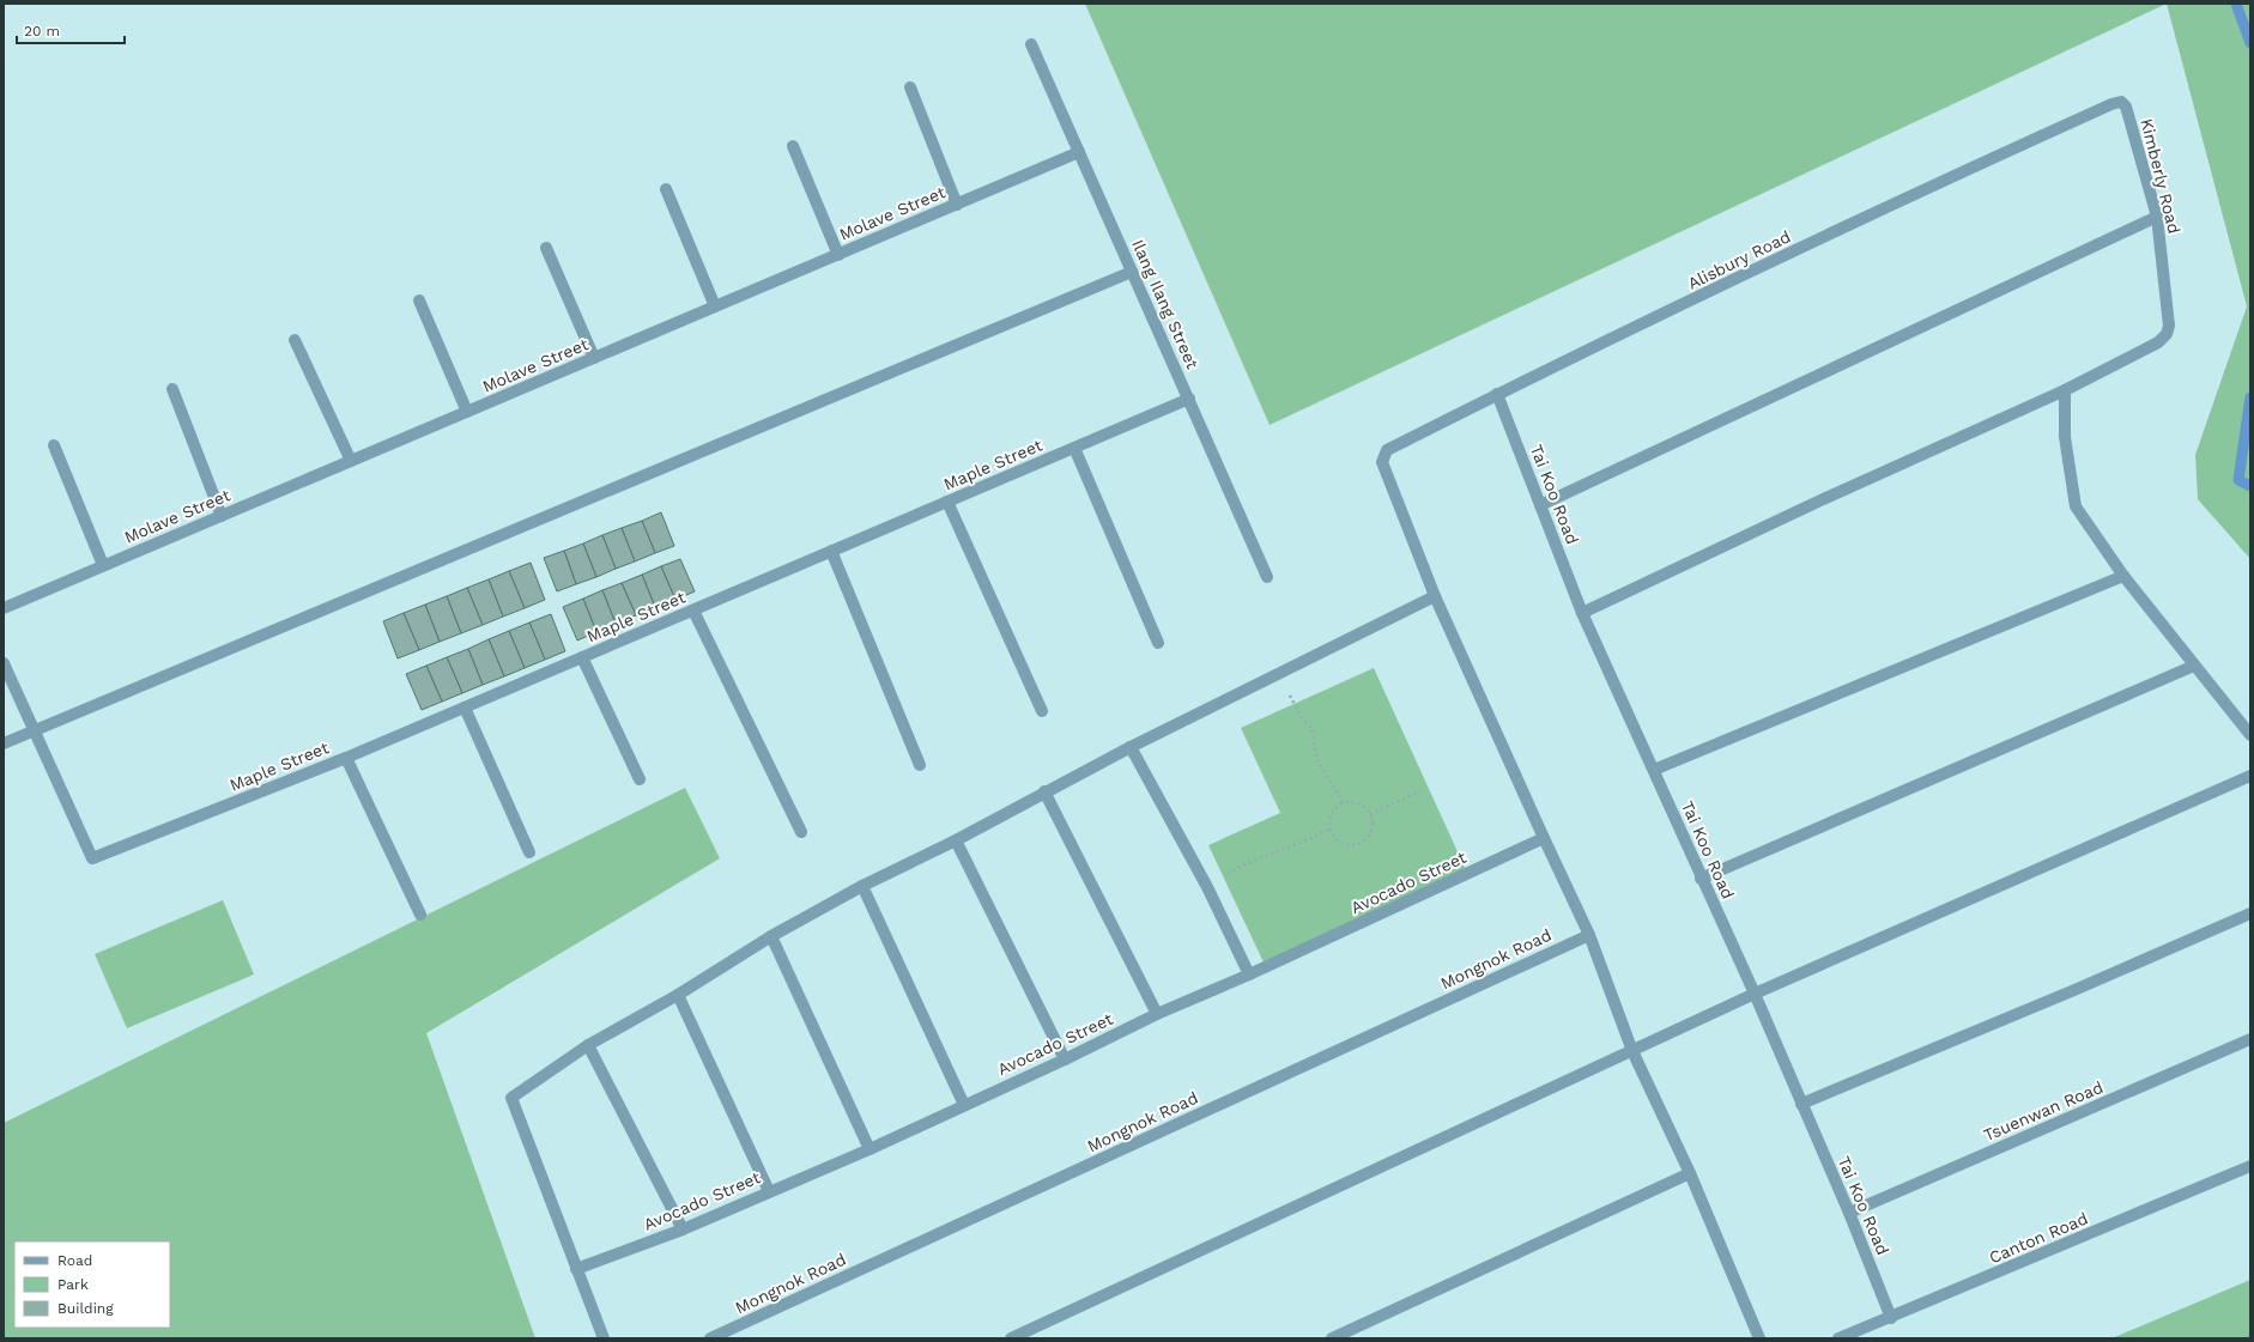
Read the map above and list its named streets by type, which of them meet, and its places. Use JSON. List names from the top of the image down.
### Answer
{
  "streets": {
    "street": [
      "Kimberly Road",
      "Molave Street",
      "Alisbury Road",
      "Ilang Ilang Street",
      "Maple Street",
      "Tai Koo Road",
      "Avocado Street",
      "Mongnok Road",
      "Tsuenwan Road",
      "Canton Road"
    ]
  },
  "crossings": [
    ["Kimberly Road", "Alisbury Road"],
    ["Molave Street", "Ilang Ilang Street"],
    ["Alisbury Road", "Tai Koo Road"],
    ["Ilang Ilang Street", "Maple Street"],
    ["Tai Koo Road", "Tsuenwan Road"],
    ["Tai Koo Road", "Canton Road"]
  ],
  "legend": ["Road", "Park", "Building"],
  "scale_bar": "20 m"
}
